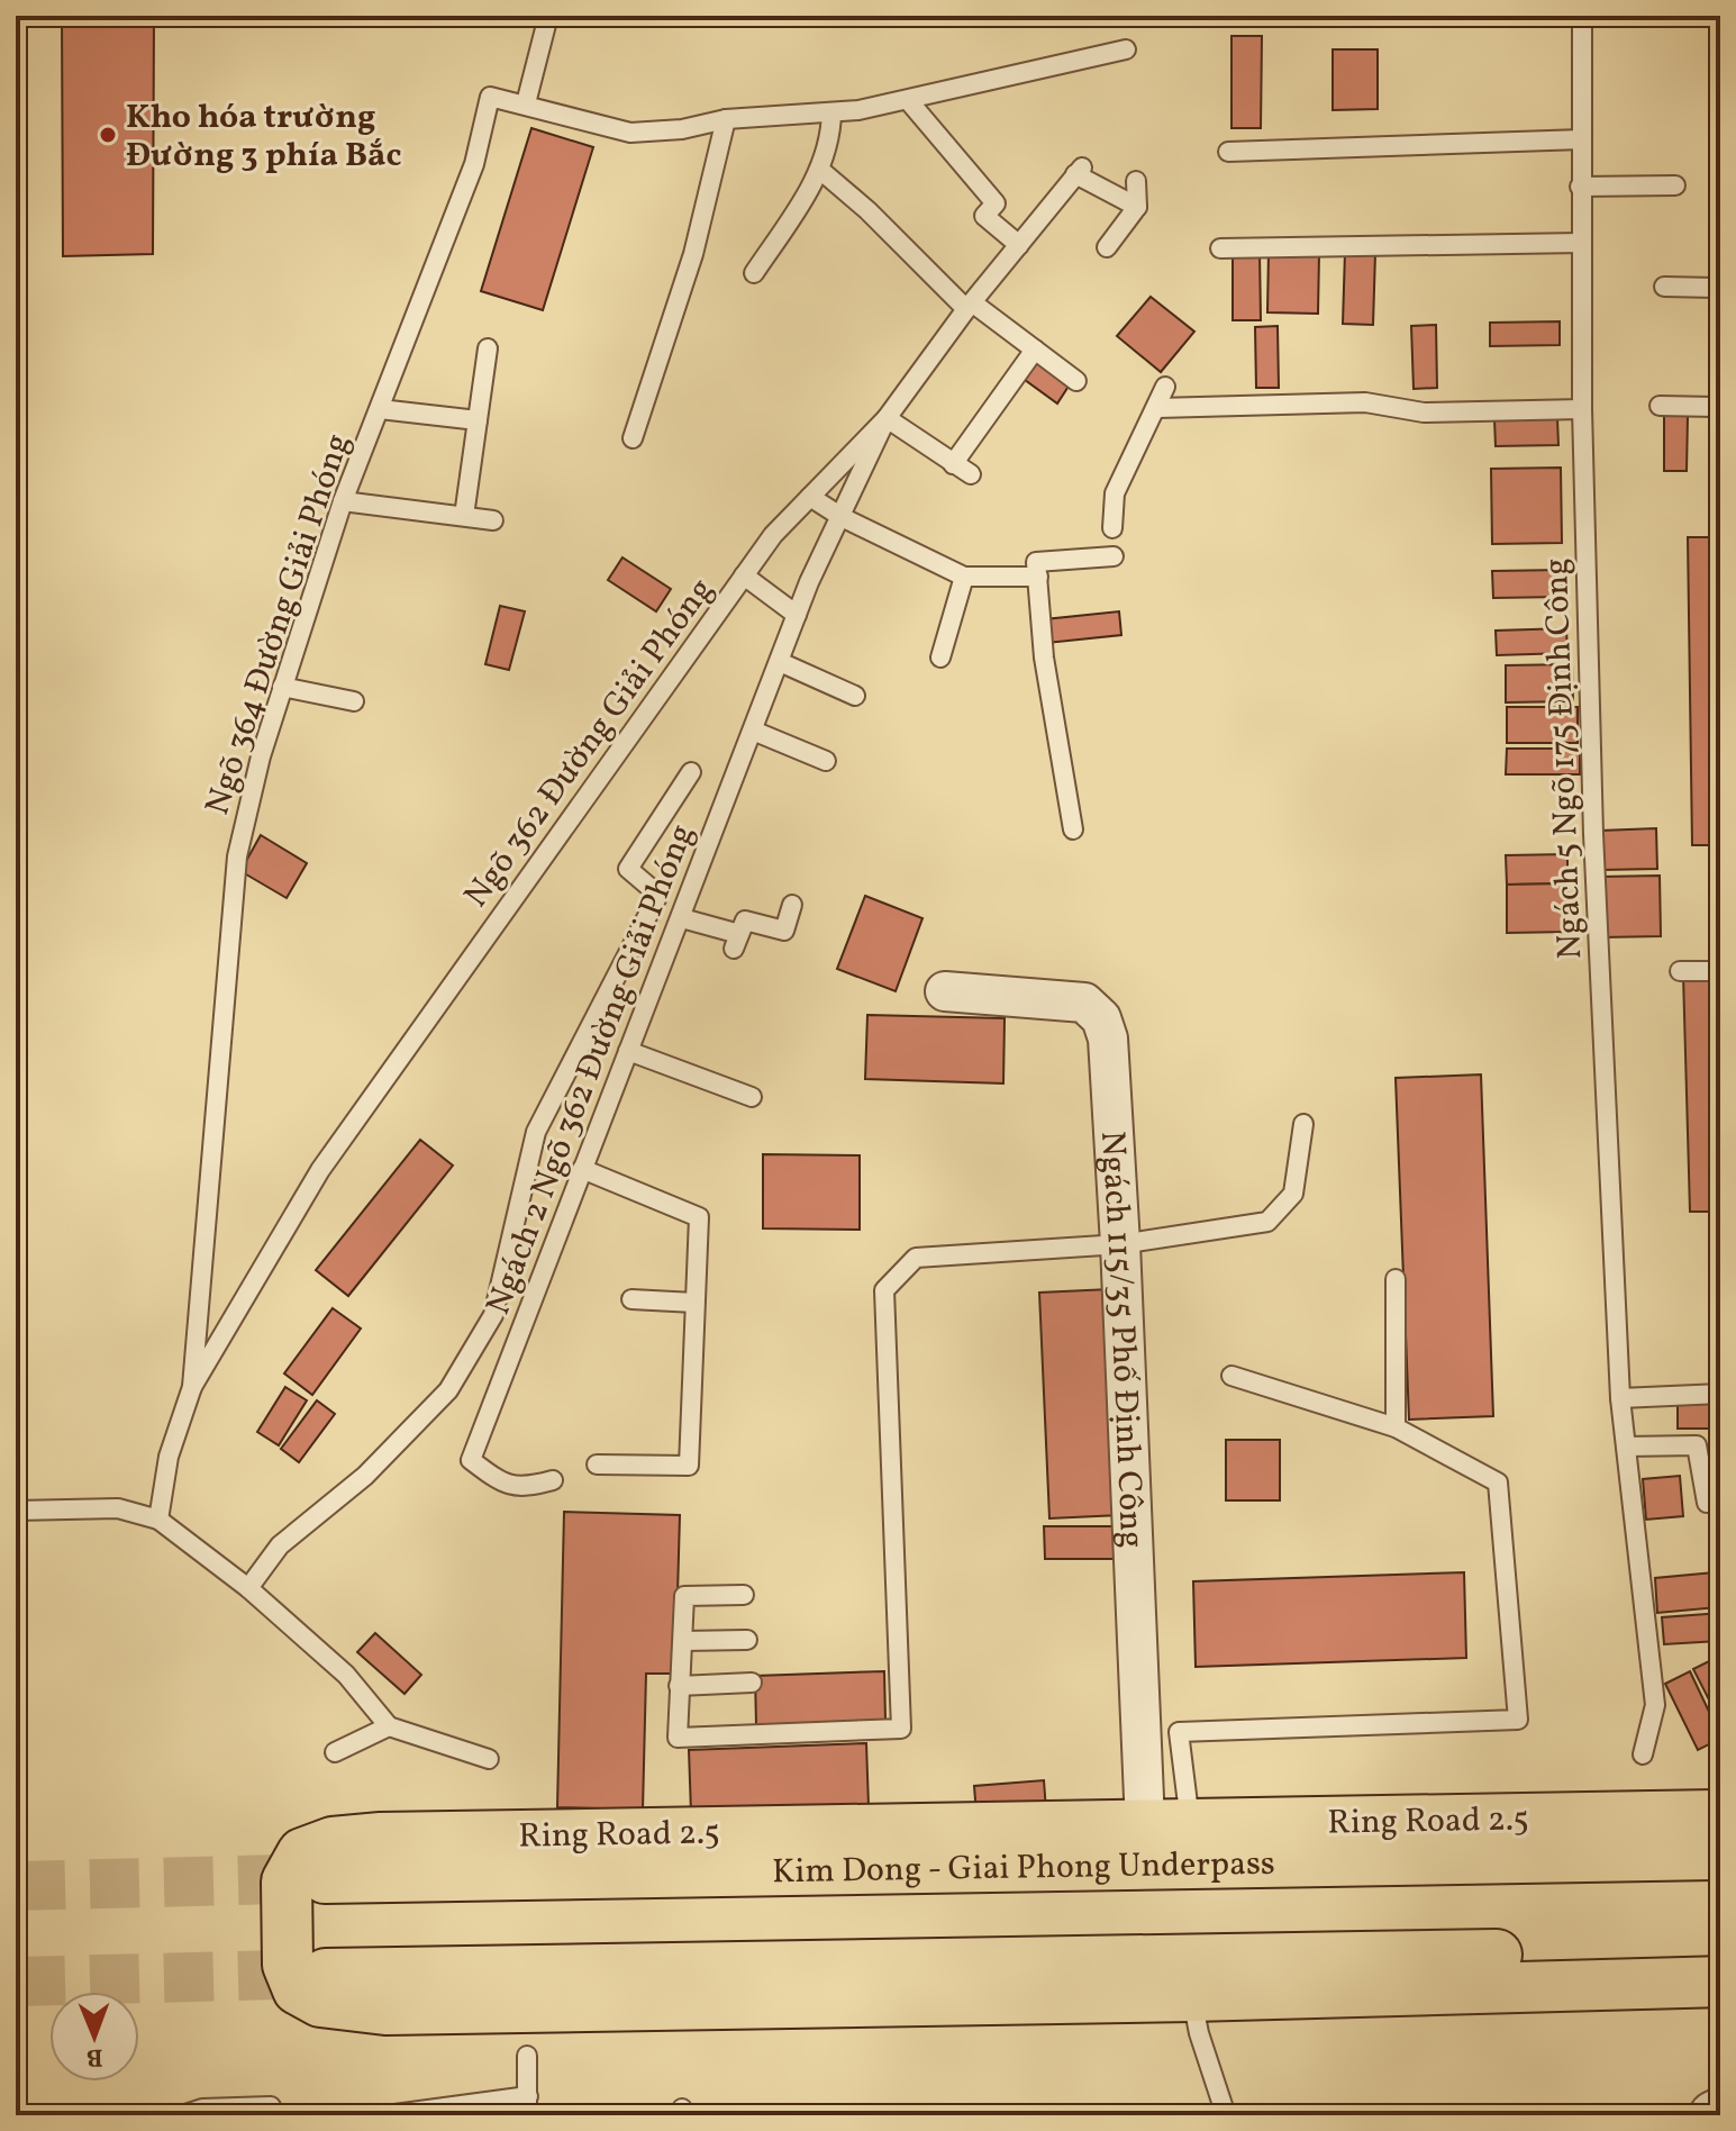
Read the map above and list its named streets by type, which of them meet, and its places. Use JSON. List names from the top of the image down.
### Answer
{
  "streets": {
    "main road": ["Ring Road 2.5", "Kim Dong - Giai Phong Underpass"],
    "street": ["Ngách 115/35 Phố Định Công"],
    "lane": [
      "Ngõ 364 Đường Giải Phóng",
      "Ngõ 362 Đường Giải Phóng",
      "Ngách 5 Ngõ 175 Định Công",
      "Ngách 2 Ngõ 362 Đường Giải Phóng"
    ]
  },
  "crossings": [
    ["Ngõ 364 Đường Giải Phóng", "Ngõ 362 Đường Giải Phóng"],
    ["Ngõ 362 Đường Giải Phóng", "Ngách 2 Ngõ 362 Đường Giải Phóng"],
    ["Ngách 115/35 Phố Định Công", "Ring Road 2.5"]
  ],
  "places": ["Kho hóa trường Đường 3 phía Bắc"],
  "north": "bottom"
}
